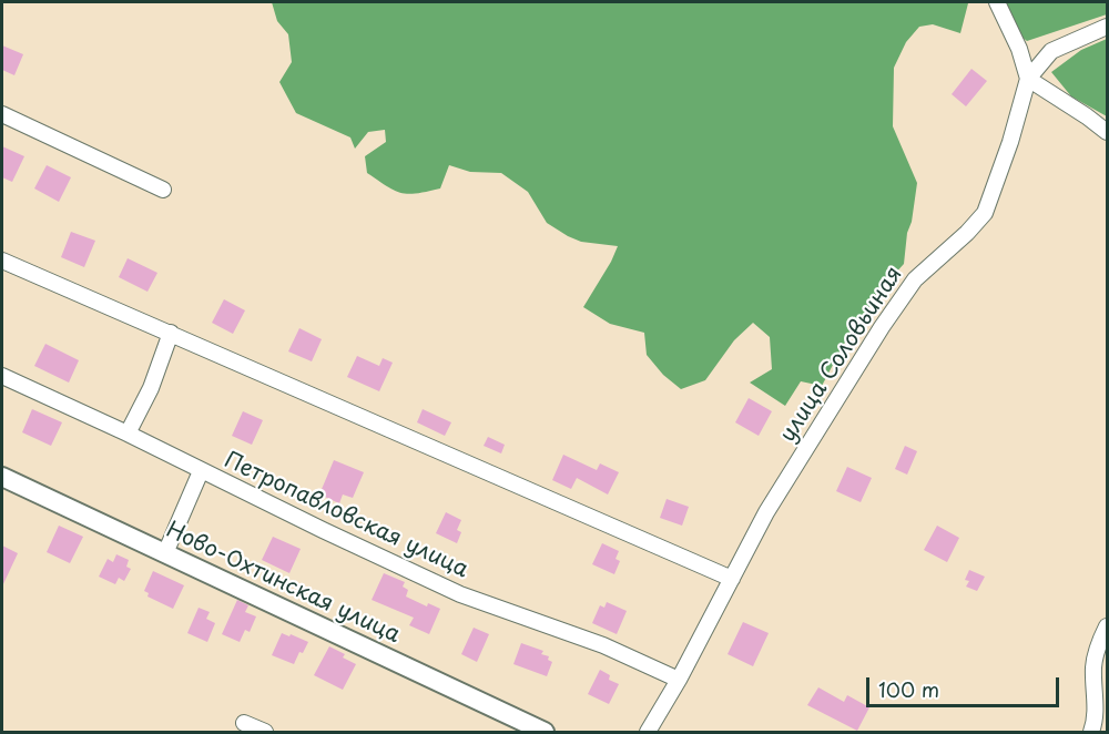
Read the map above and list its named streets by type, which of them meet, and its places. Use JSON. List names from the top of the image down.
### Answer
{
  "streets": {
    "street": ["улица Соловьиная", "Петропавловская улица", "Ново-Охтинская улица"]
  },
  "crossings": [
    ["улица Соловьиная", "Петропавловская улица"]
  ],
  "scale_bar": "100 m"
}
